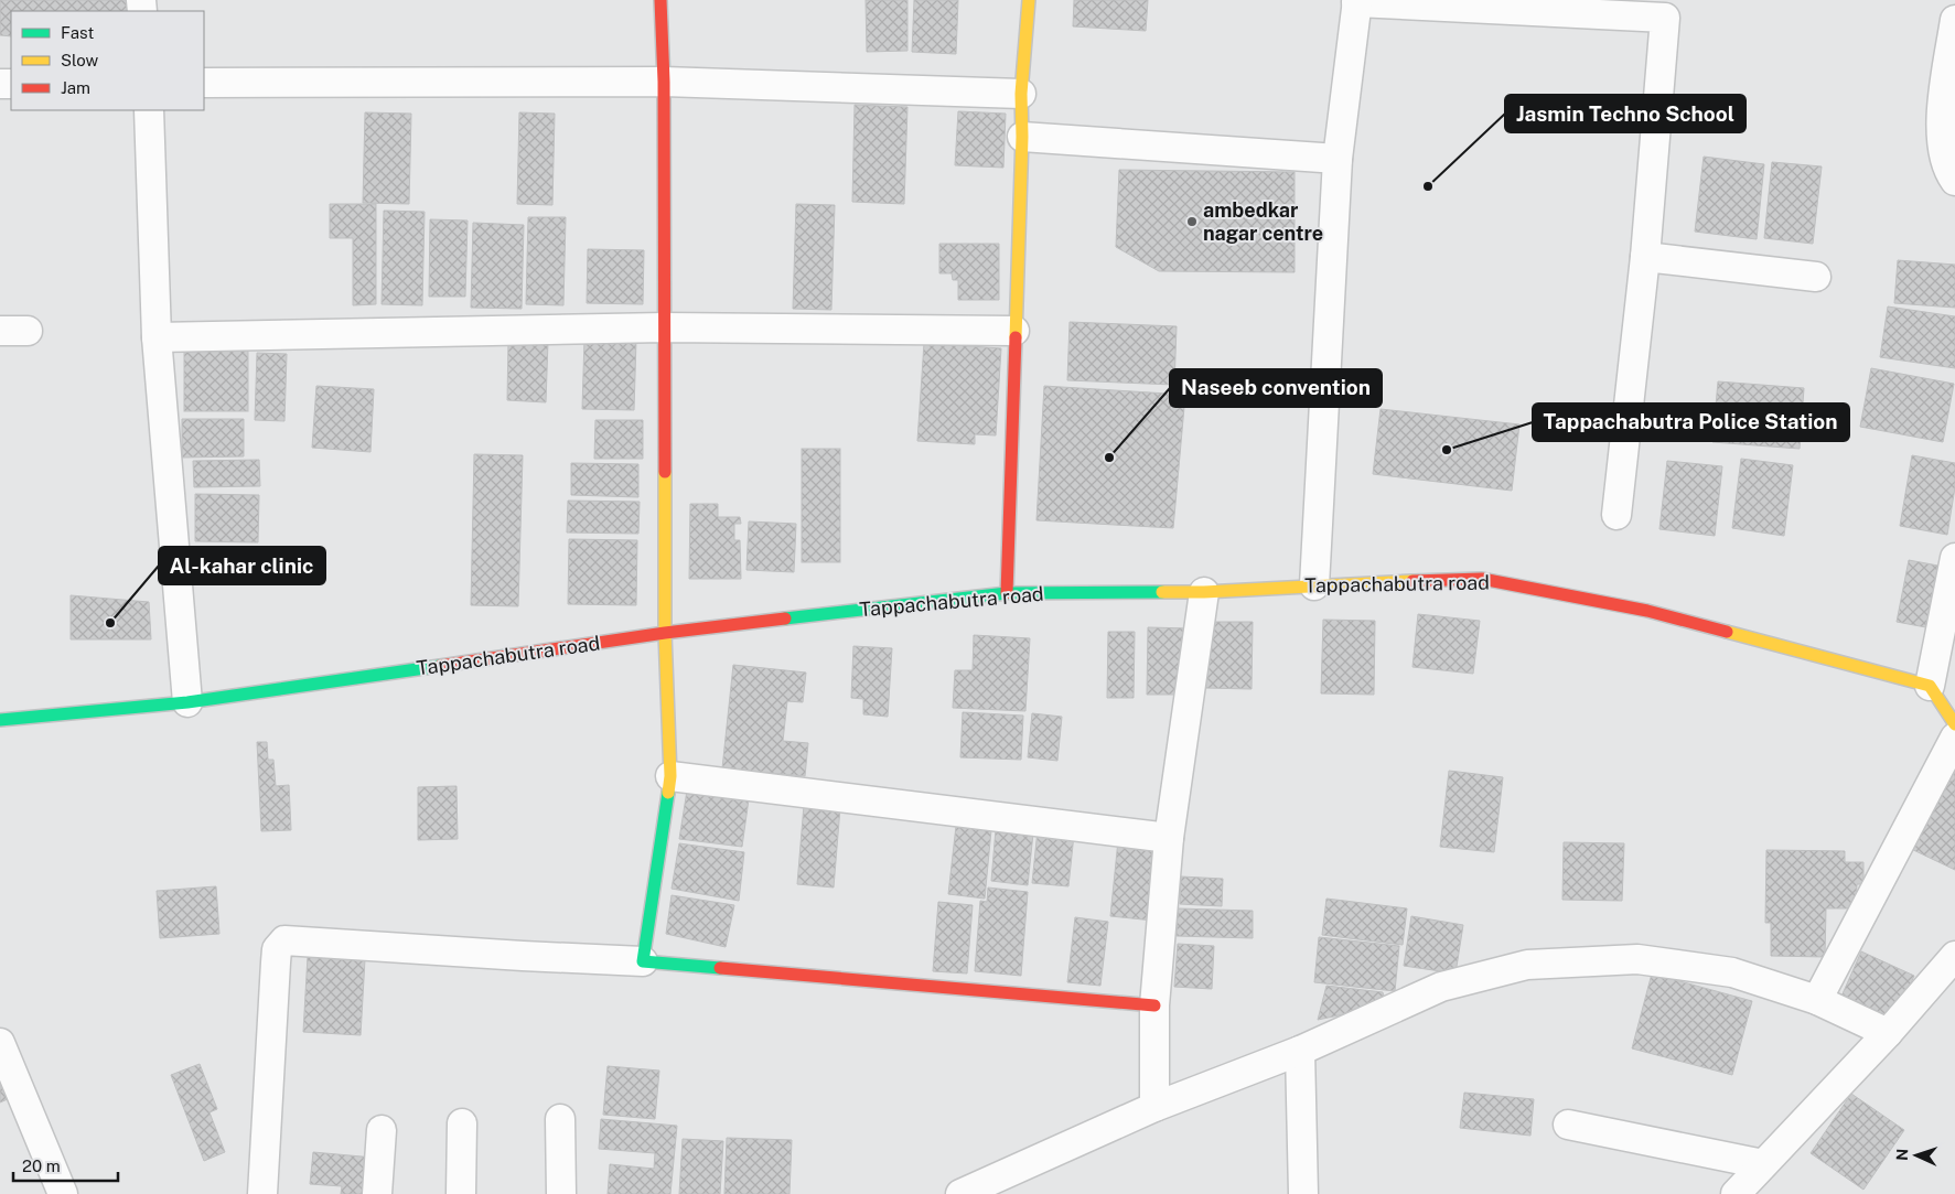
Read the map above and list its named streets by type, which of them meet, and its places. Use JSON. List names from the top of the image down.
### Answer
{
  "streets": {
    "street": ["Tappachabutra road"]
  },
  "places": [
    "Jasmin Techno School",
    "ambedkar nagar centre",
    "Tappachabutra Police Station",
    "Naseeb convention",
    "Al-kahar clinic"
  ],
  "legend": ["Fast", "Slow", "Jam"],
  "scale_bar": "20 m",
  "north": "left"
}
